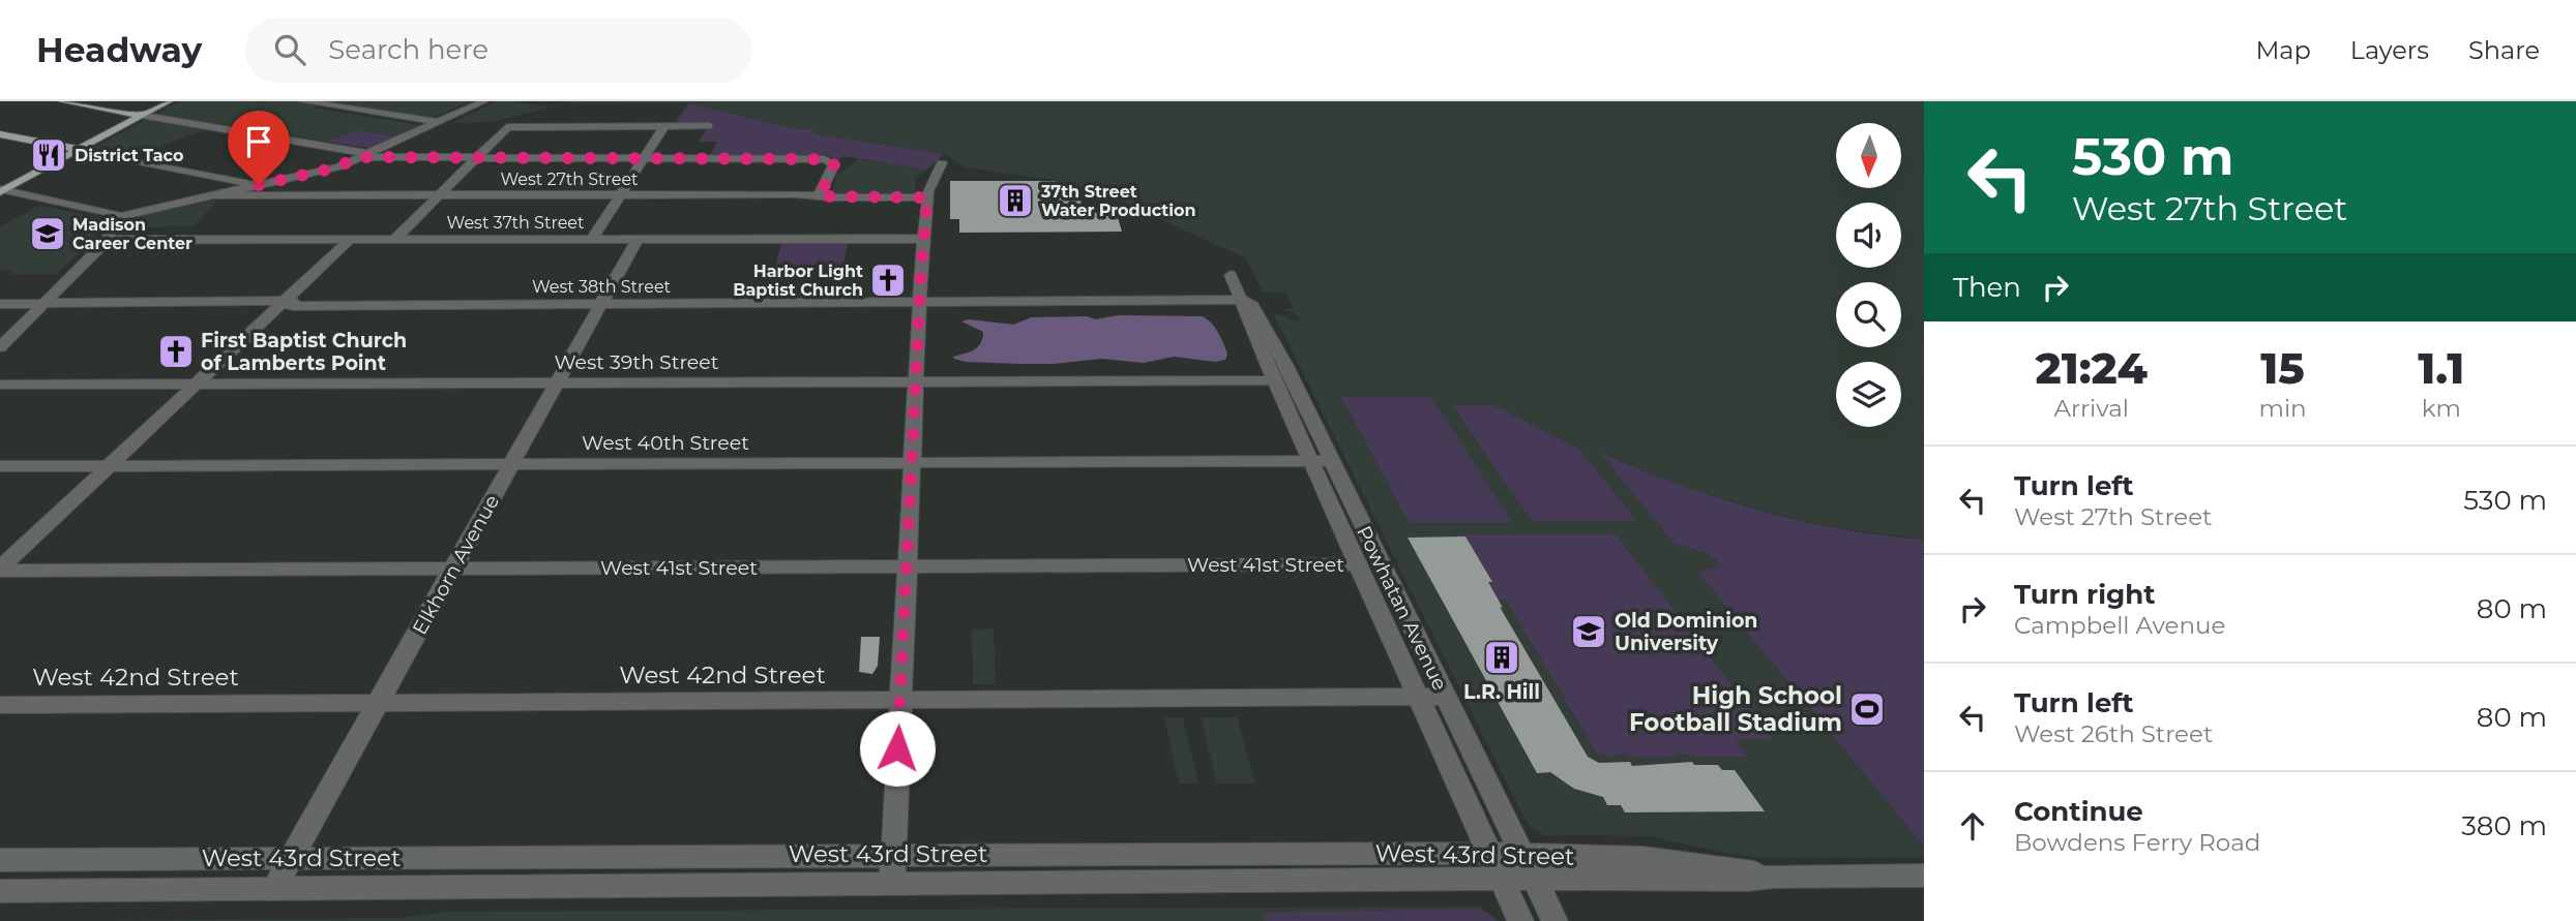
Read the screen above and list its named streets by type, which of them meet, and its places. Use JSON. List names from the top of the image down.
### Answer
{
  "streets": {
    "street": [
      "West 27th Street",
      "West 37th Street",
      "West 38th Street",
      "West 39th Street",
      "West 40th Street",
      "Elkhorn Avenue",
      "West 41st Street",
      "Powhatan Avenue",
      "West 42nd Street",
      "West 43rd Street"
    ]
  },
  "crossings": [
    ["West 37th Street", "Elkhorn Avenue"],
    ["West 38th Street", "Elkhorn Avenue"],
    ["West 38th Street", "Powhatan Avenue"],
    ["West 39th Street", "Elkhorn Avenue"],
    ["West 39th Street", "Powhatan Avenue"],
    ["West 40th Street", "Elkhorn Avenue"],
    ["West 40th Street", "Powhatan Avenue"],
    ["Elkhorn Avenue", "West 41st Street"],
    ["Elkhorn Avenue", "West 42nd Street"],
    ["Elkhorn Avenue", "West 43rd Street"],
    ["West 41st Street", "Powhatan Avenue"],
    ["Powhatan Avenue", "West 42nd Street"],
    ["Powhatan Avenue", "West 43rd Street"]
  ],
  "places": {
    "restaurant": ["District Taco"],
    "building": ["37th Street Water Production", "L.R. Hill"],
    "school or university": ["Madison Career Center", "Old Dominion University"],
    "church": ["Harbor Light Baptist Church", "First Baptist Church of Lamberts Point"],
    "sports": ["High School Football Stadium"]
  },
  "north": "bottom",
  "page": {
    "header": "Headway",
    "search": "Search here",
    "nav": ["Map", "Layers", "Share"],
    "turn": ["530 m", "West 27th Street"],
    "then": "Then",
    "eta": [
      "21:24",
      "Arrival",
      "15",
      "min",
      "1.1",
      "km"
    ],
    "list": [
      {
        "name": "Turn left",
        "note": "West 27th Street",
        "value": "530 m"
      },
      {
        "name": "Turn right",
        "note": "Campbell Avenue",
        "value": "80 m"
      },
      {
        "name": "Turn left",
        "note": "West 26th Street",
        "value": "80 m"
      },
      {
        "name": "Continue",
        "note": "Bowdens Ferry Road",
        "value": "380 m"
      }
    ]
  }
}
